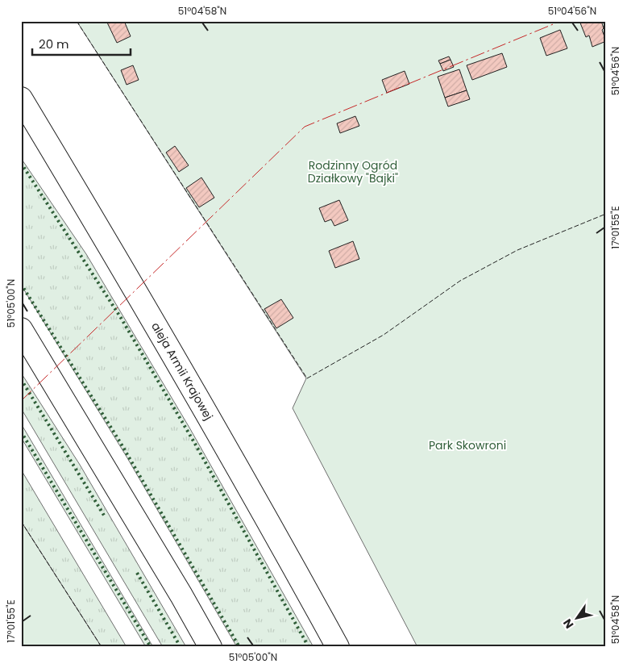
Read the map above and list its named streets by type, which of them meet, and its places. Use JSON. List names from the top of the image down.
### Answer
{
  "streets": {
    "main road": ["aleja Armii Krajowej"]
  },
  "parks": ["Rodzinny Ogród Działkowy \"Bajki\"", "Park Skowroni"],
  "scale_bar": "20 m",
  "north": "bottom left",
  "coordinates": [
    "51°04'58\"N",
    "51°04'56\"N",
    "17°01'55\"E",
    "51°05'00\"N"
  ]
}
